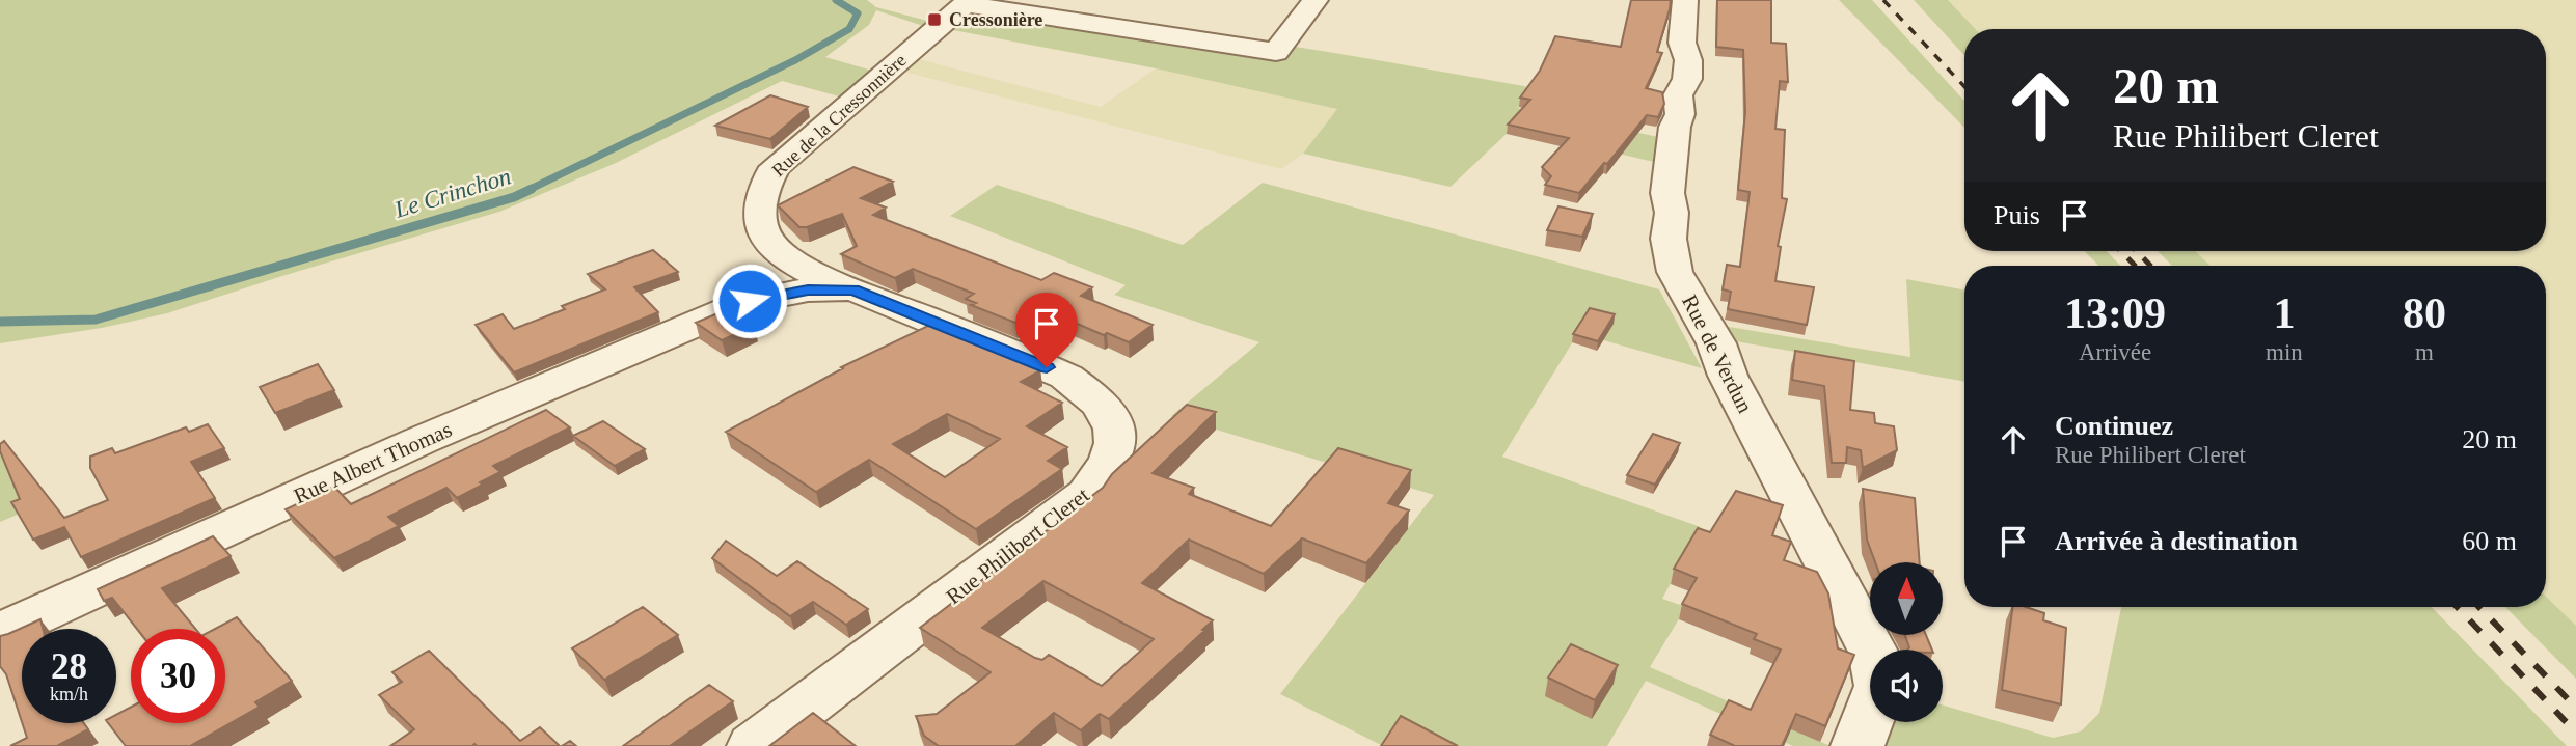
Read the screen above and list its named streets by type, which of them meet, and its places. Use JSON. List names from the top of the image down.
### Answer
{
  "streets": {
    "street": [
      "Rue de la Cressonnière",
      "Rue de Verdun",
      "Rue Albert Thomas",
      "Rue Philibert Cleret"
    ]
  },
  "crossings": [
    ["Rue de la Cressonnière", "Rue Philibert Cleret"],
    ["Rue Albert Thomas", "Rue Philibert Cleret"]
  ],
  "water": ["Le Crinchon"],
  "places": {
    "transit": ["Cressonière"]
  },
  "north": "top",
  "page": {
    "turn": ["20 m", "Rue Philibert Cleret"],
    "then": "Puis",
    "eta": [
      "13:09",
      "Arrivée",
      "1",
      "min",
      "80",
      "m"
    ],
    "list": [
      {
        "name": "Continuez",
        "note": "Rue Philibert Cleret",
        "value": "20 m"
      },
      {
        "name": "Arrivée à destination",
        "value": "60 m"
      }
    ],
    "speed": "28 km/h",
    "limit": "30"
  }
}
